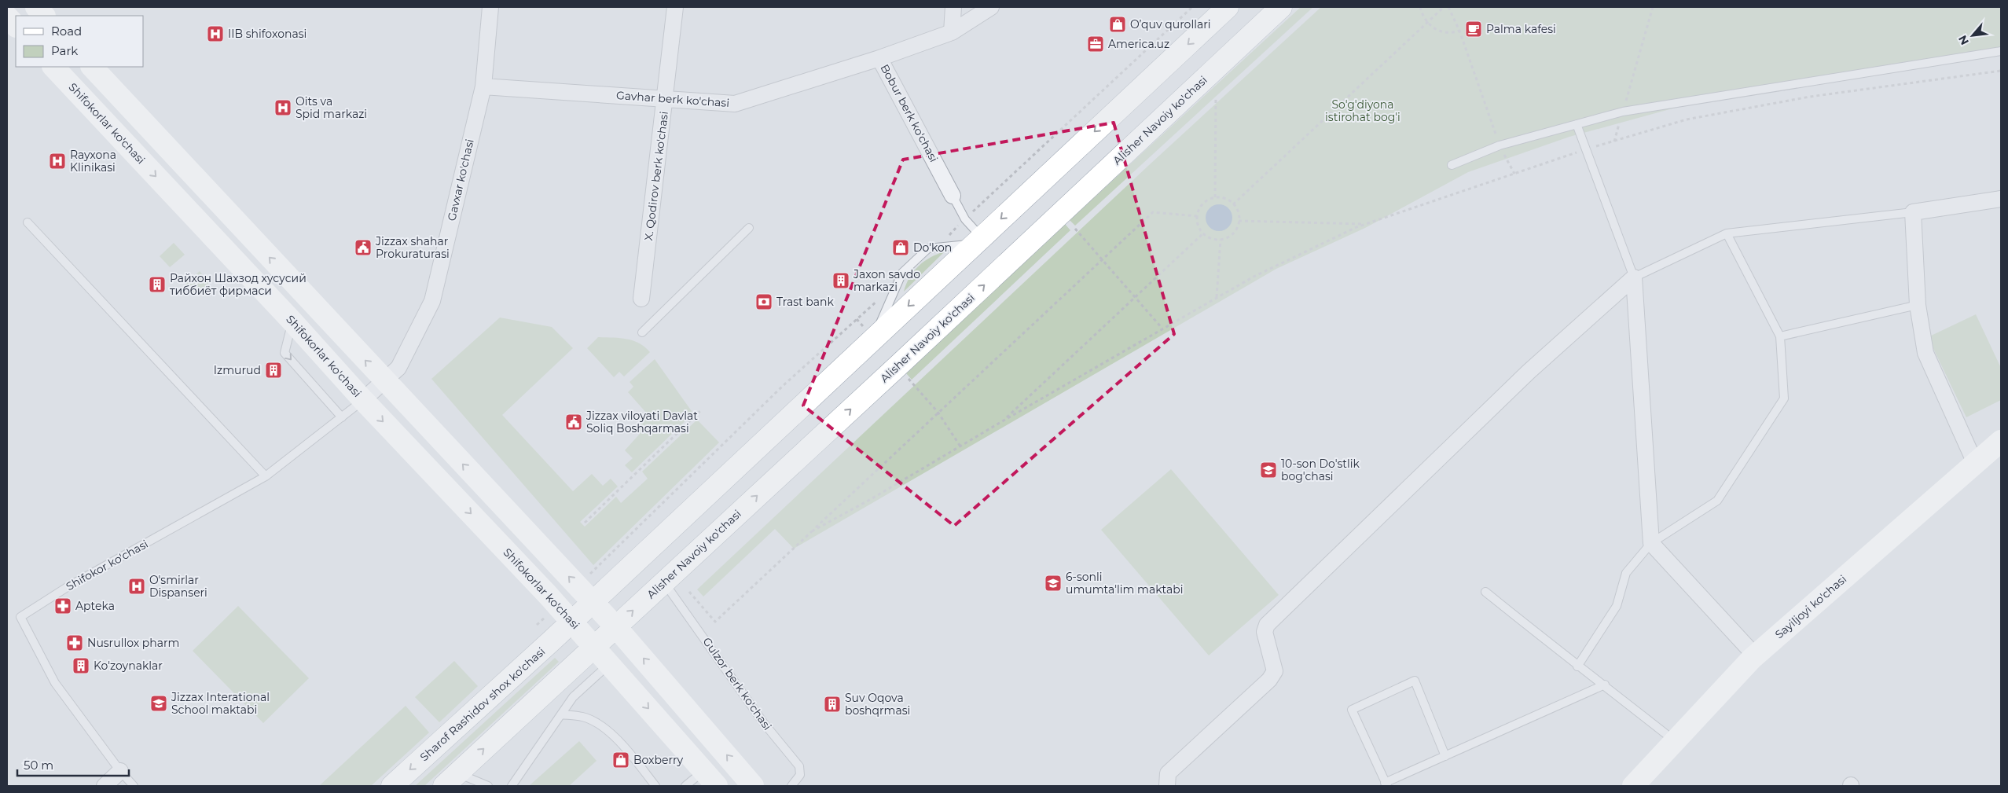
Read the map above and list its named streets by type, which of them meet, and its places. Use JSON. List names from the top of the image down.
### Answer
{
  "streets": {
    "main road": [
      "Alisher Navoiy ko'chasi",
      "Shifokorlar ko'chasi",
      "Sayiljoyi ko'chasi",
      "Sharof Rashidov shox ko'chasi"
    ],
    "street": [
      "Gavhar berk ko'chasi",
      "Bobur berk ko'chasi",
      "X. Qodirov berk ko'chasi",
      "Gavxar ko'chasi"
    ],
    "lane": ["Shifokor ko'chasi", "Gulzor berk ko'chasi"]
  },
  "crossings": [
    ["Gavhar berk ko'chasi", "Bobur berk ko'chasi"],
    ["Gavhar berk ko'chasi", "X. Qodirov berk ko'chasi"],
    ["Gavhar berk ko'chasi", "Gavxar ko'chasi"],
    ["Alisher Navoiy ko'chasi", "Shifokorlar ko'chasi"],
    ["Alisher Navoiy ko'chasi", "Gulzor berk ko'chasi"],
    ["Shifokorlar ko'chasi", "Gavxar ko'chasi"],
    ["Shifokorlar ko'chasi", "Shifokor ko'chasi"],
    ["Shifokorlar ko'chasi", "Sharof Rashidov shox ko'chasi"],
    ["Gavxar ko'chasi", "Shifokor ko'chasi"]
  ],
  "one_way": ["Sharof Rashidov shox ko'chasi"],
  "parks": ["So'g'diyona istirohat bog'i"],
  "places": {
    "shop": ["O’quv qurollari", "Do'kon", "Boxberry"],
    "cafe": ["Palma kafesi"],
    "hospital": [
      "IIB shifoxonasi",
      "Oits va Spid markazi",
      "Rayxona Klinikasi",
      "O'smirlar Dispanseri"
    ],
    "office": ["America.uz"],
    "public building": ["Jizzax shahar Prokuraturasi", "Jizzax viloyati Davlat Soliq Boshqarmasi"],
    "building": [
      "Jaxon savdo markazi",
      "Райхон Шахзод хусусий тиббиёт фирмаси",
      "Izmurud",
      "Ko'zoynaklar",
      "Suv Oqova boshqrmasi"
    ],
    "bank": ["Trast bank"],
    "school or university": ["10-son Do'stlik bog'chasi", "6-sonli umumta'lim maktabi", "Jizzax Interational School maktabi"],
    "pharmacy": ["Apteka", "Nusrullox pharm"]
  },
  "legend": ["Road", "Park"],
  "scale_bar": "50 m",
  "north": "bottom left"
}
